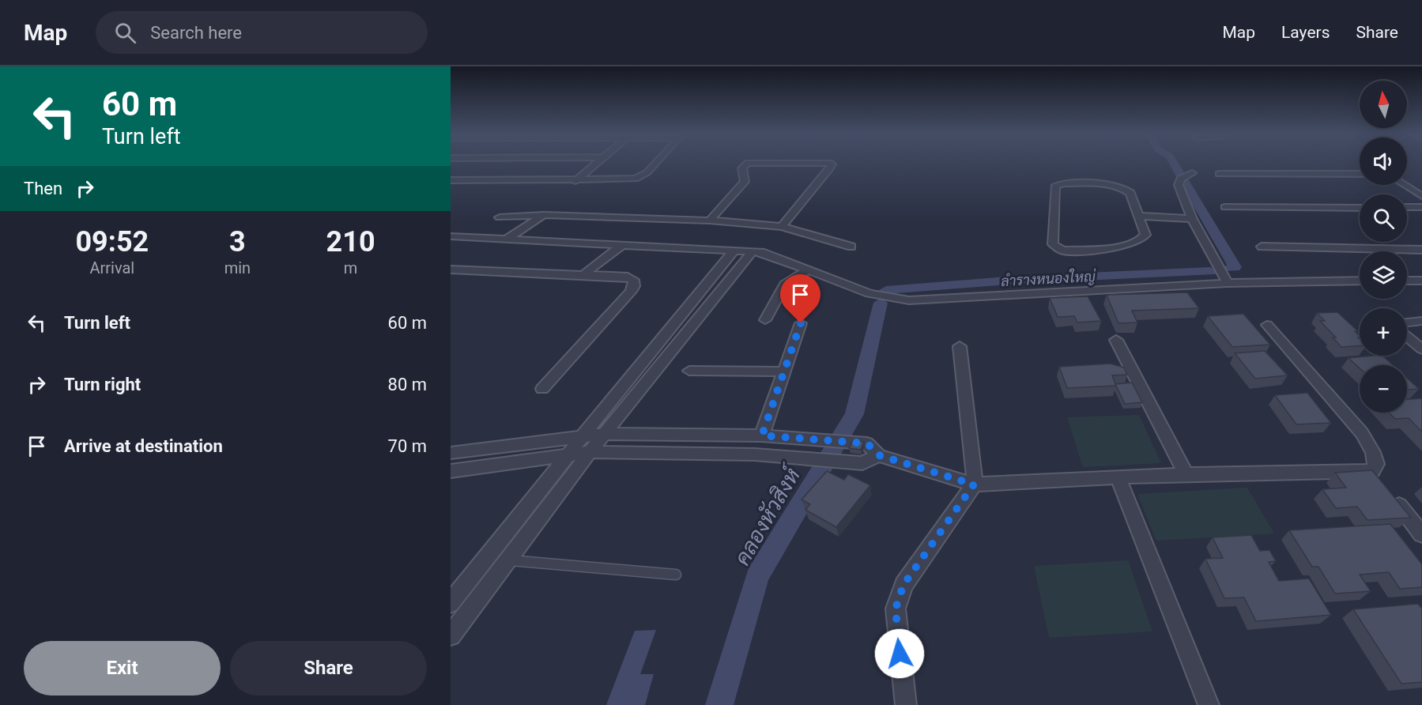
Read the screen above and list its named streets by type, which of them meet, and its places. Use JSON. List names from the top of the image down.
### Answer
{
  "water": ["ลำรางหนองใหญ่", "คลองหัวสิงห์"],
  "north": "top",
  "page": {
    "header": "Map",
    "search": "Search here",
    "nav": ["Map", "Layers", "Share"],
    "turn": ["60 m", "Turn left"],
    "map_buttons": ["+", "−"],
    "then": "Then",
    "eta": [
      "09:52",
      "Arrival",
      "3",
      "min",
      "210",
      "m"
    ],
    "list": [
      {
        "name": "Turn left",
        "value": "60 m"
      },
      {
        "name": "Turn right",
        "value": "80 m"
      },
      {
        "name": "Arrive at destination",
        "value": "70 m"
      }
    ],
    "buttons": ["Exit", "Share"]
  }
}
